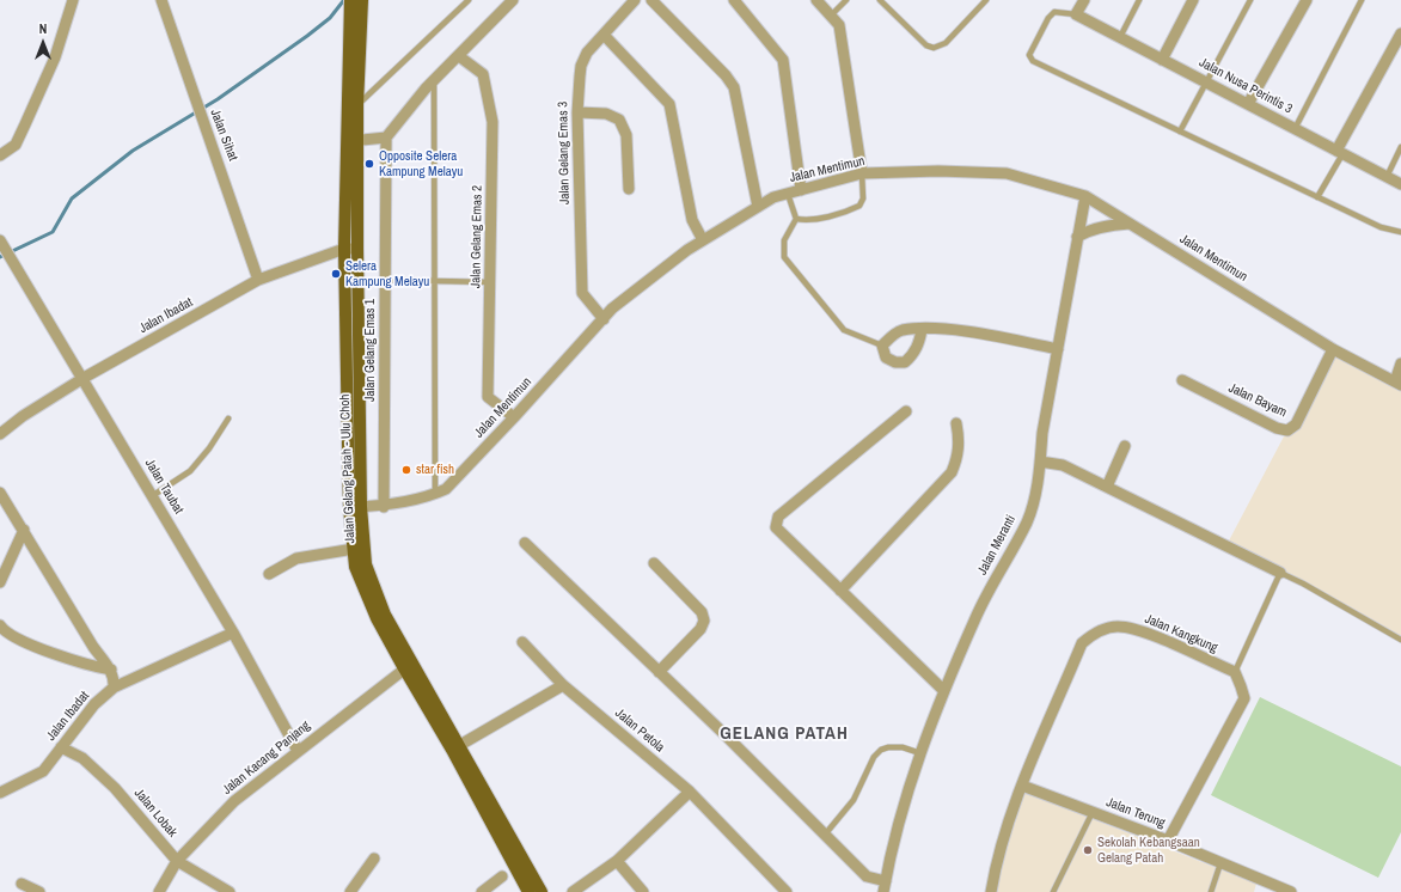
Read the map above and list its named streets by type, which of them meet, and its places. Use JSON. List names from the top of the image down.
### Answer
{
  "streets": {
    "main road": ["Jalan Gelang Patah - Ulu Choh"],
    "street": [
      "Jalan Nusa Perintis 3",
      "Jalan Sihat",
      "Jalan Gelang Emas 3",
      "Jalan Mentimun",
      "Jalan Gelang Emas 2",
      "Jalan Ibadat",
      "Jalan Gelang Emas 1",
      "Jalan Bayam",
      "Jalan Taubat",
      "Jalan Meranti",
      "Jalan Kangkung",
      "Jalan Petola",
      "Jalan Kacang Panjang",
      "Jalan Lobak",
      "Jalan Terung"
    ]
  },
  "crossings": [
    ["Jalan Sihat", "Jalan Ibadat"],
    ["Jalan Gelang Emas 3", "Jalan Mentimun"],
    ["Jalan Mentimun", "Jalan Gelang Emas 2"],
    ["Jalan Mentimun", "Jalan Gelang Emas 1"],
    ["Jalan Mentimun", "Jalan Bayam"],
    ["Jalan Mentimun", "Jalan Gelang Patah - Ulu Choh"],
    ["Jalan Mentimun", "Jalan Meranti"],
    ["Jalan Ibadat", "Jalan Gelang Patah - Ulu Choh"],
    ["Jalan Ibadat", "Jalan Taubat"],
    ["Jalan Ibadat", "Jalan Lobak"],
    ["Jalan Gelang Patah - Ulu Choh", "Jalan Kacang Panjang"],
    ["Jalan Taubat", "Jalan Kacang Panjang"],
    ["Jalan Kangkung", "Jalan Terung"],
    ["Jalan Kacang Panjang", "Jalan Lobak"]
  ],
  "districts": ["GELANG PATAH"],
  "places": [
    "Opposite Selera Kampung Melayu",
    "Selera Kampung Melayu",
    "star fish",
    "Sekolah Kebangsaan Gelang Patah"
  ],
  "north": "top"
}
